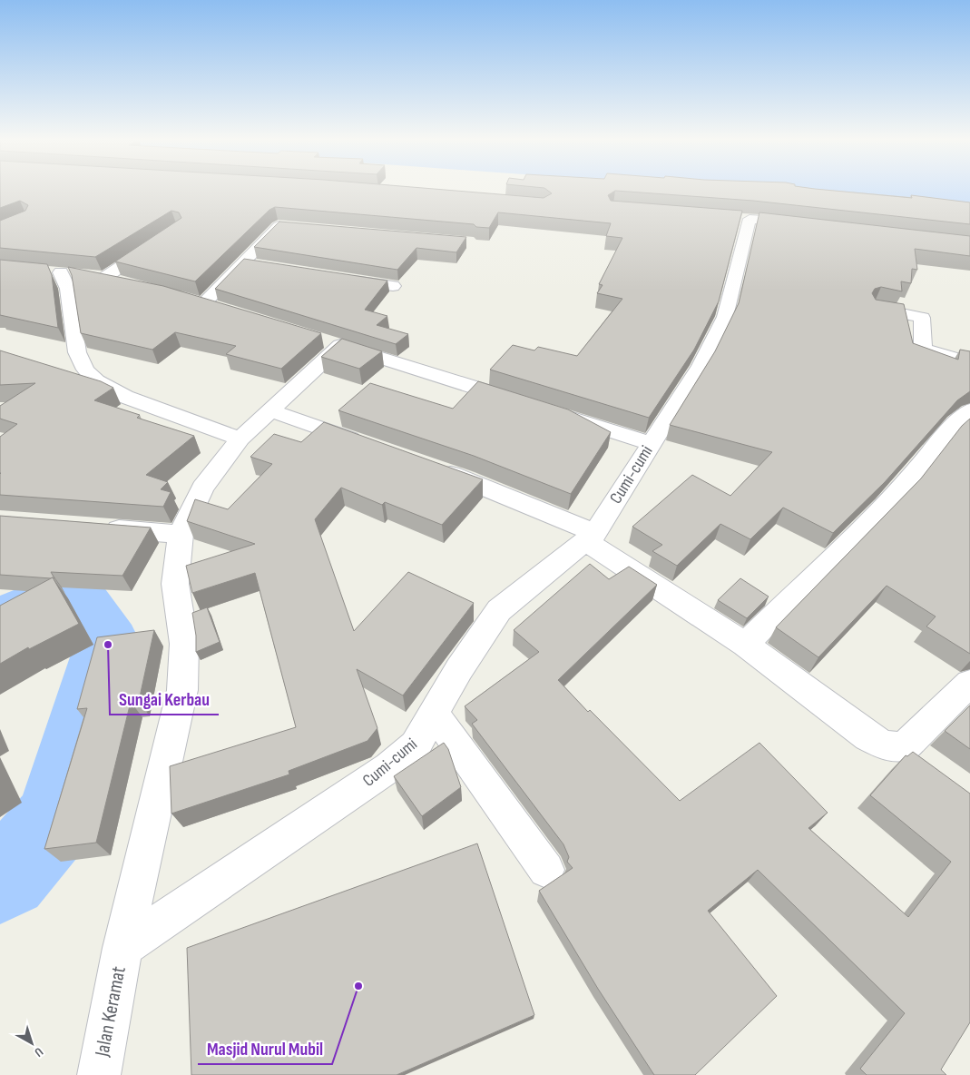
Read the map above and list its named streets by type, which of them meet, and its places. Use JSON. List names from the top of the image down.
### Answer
{
  "streets": {
    "street": ["Cumi-cumi", "Jalan Keramat"]
  },
  "crossings": [
    ["Cumi-cumi", "Jalan Keramat"]
  ],
  "places": ["Sungai Kerbau", "Masjid Nurul Mubil"],
  "north": "bottom right"
}
